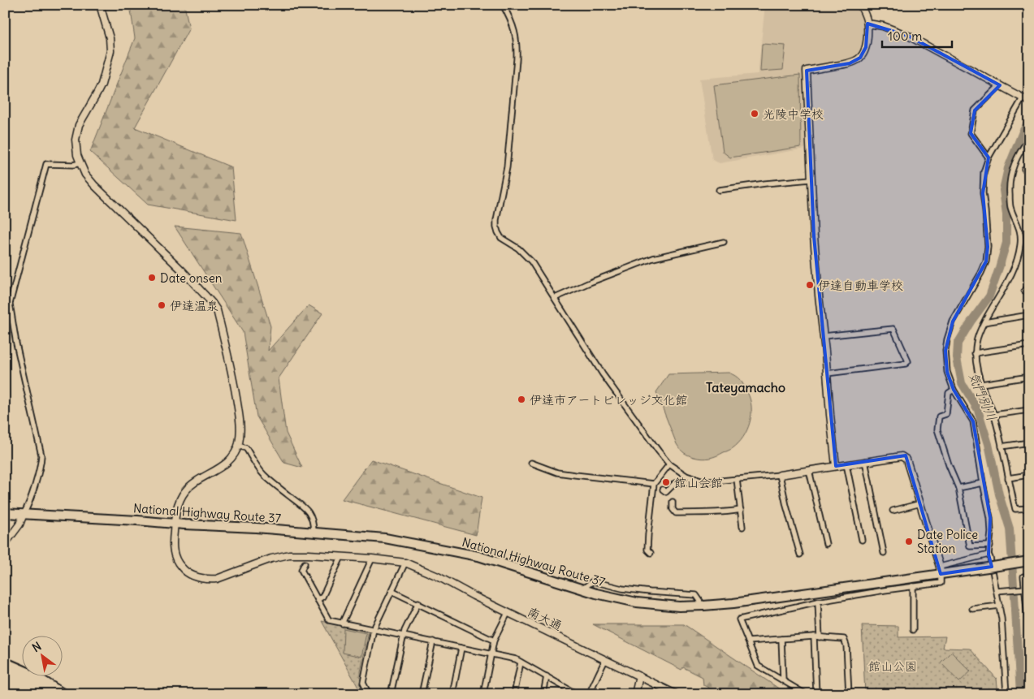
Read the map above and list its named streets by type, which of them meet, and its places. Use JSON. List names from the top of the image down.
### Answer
{
  "streets": {
    "highway": ["National Highway Route 37"],
    "street": ["南大通"]
  },
  "crossings": [
    ["National Highway Route 37", "南大通"]
  ],
  "districts": ["Tateyamacho"],
  "water": ["気門別川"],
  "parks": ["館山公園"],
  "places": [
    "光陵中学校",
    "Date onsen",
    "伊達自動車学校",
    "伊達温泉",
    "伊達市アートビレッジ文化館",
    "館山会館",
    "Date Police Station"
  ],
  "scale_bar": "100 m",
  "north": "top left"
}
